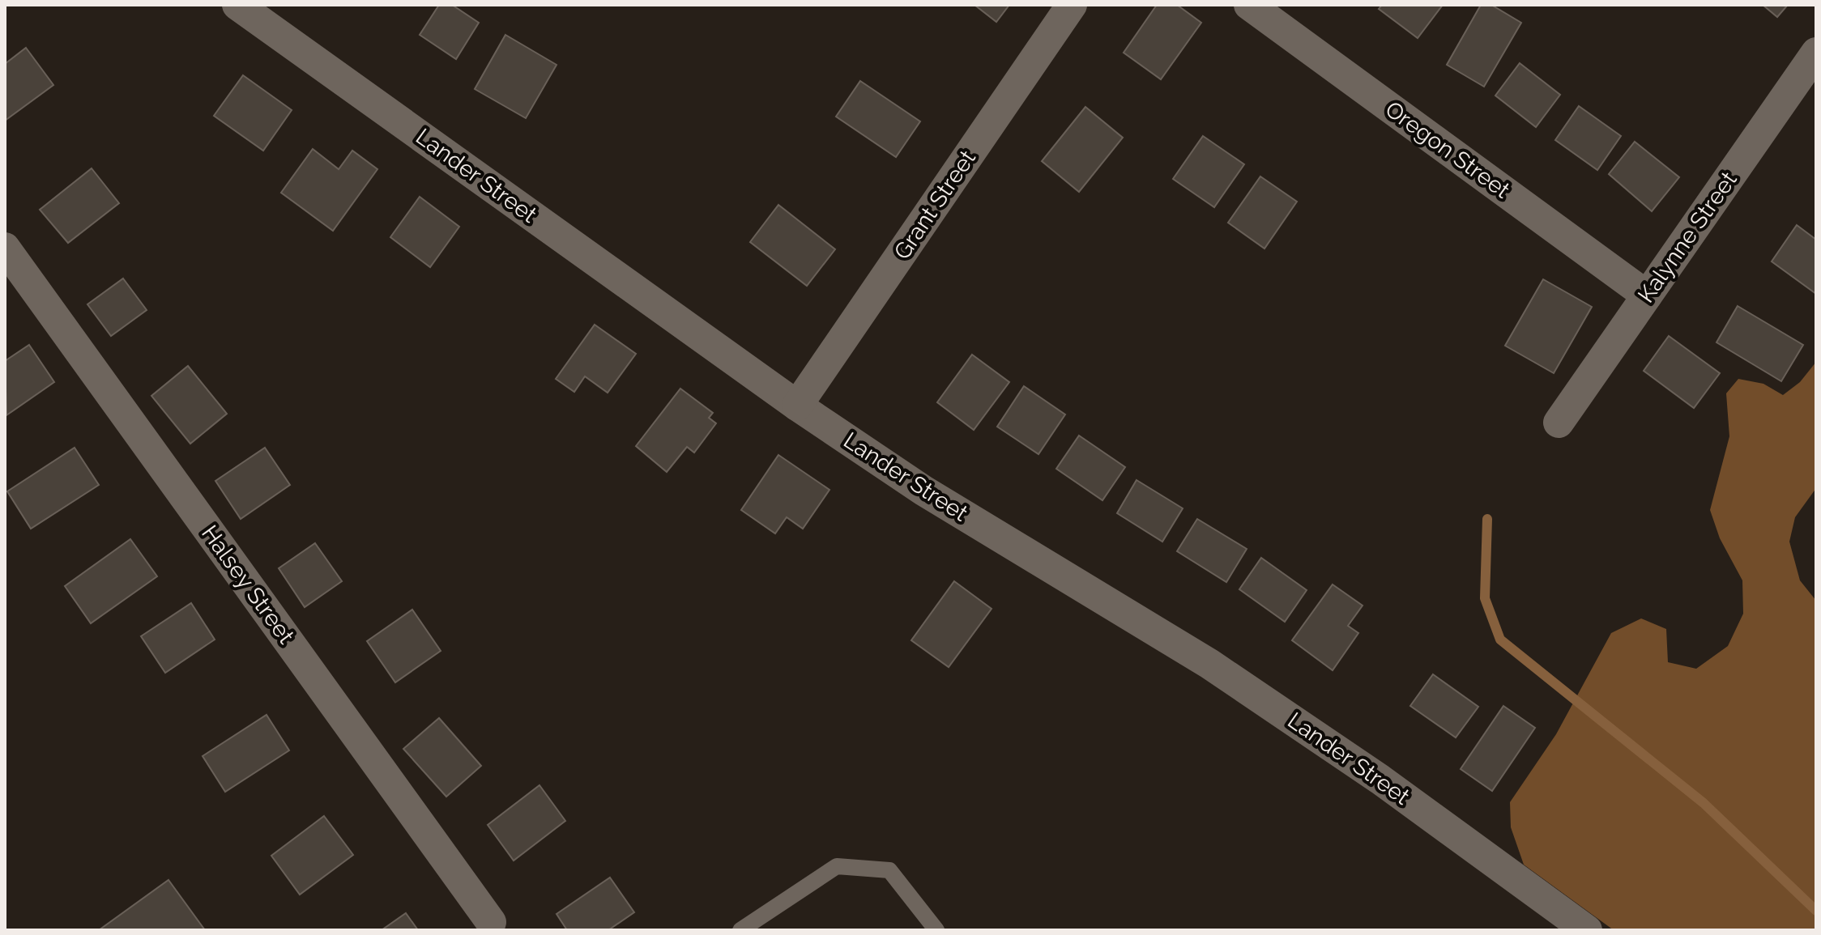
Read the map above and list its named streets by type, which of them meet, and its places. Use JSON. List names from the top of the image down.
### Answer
{
  "streets": {
    "street": [
      "Oregon Street",
      "Lander Street",
      "Grant Street",
      "Kalynne Street",
      "Halsey Street"
    ]
  },
  "crossings": [
    ["Oregon Street", "Kalynne Street"],
    ["Lander Street", "Grant Street"]
  ]
}
